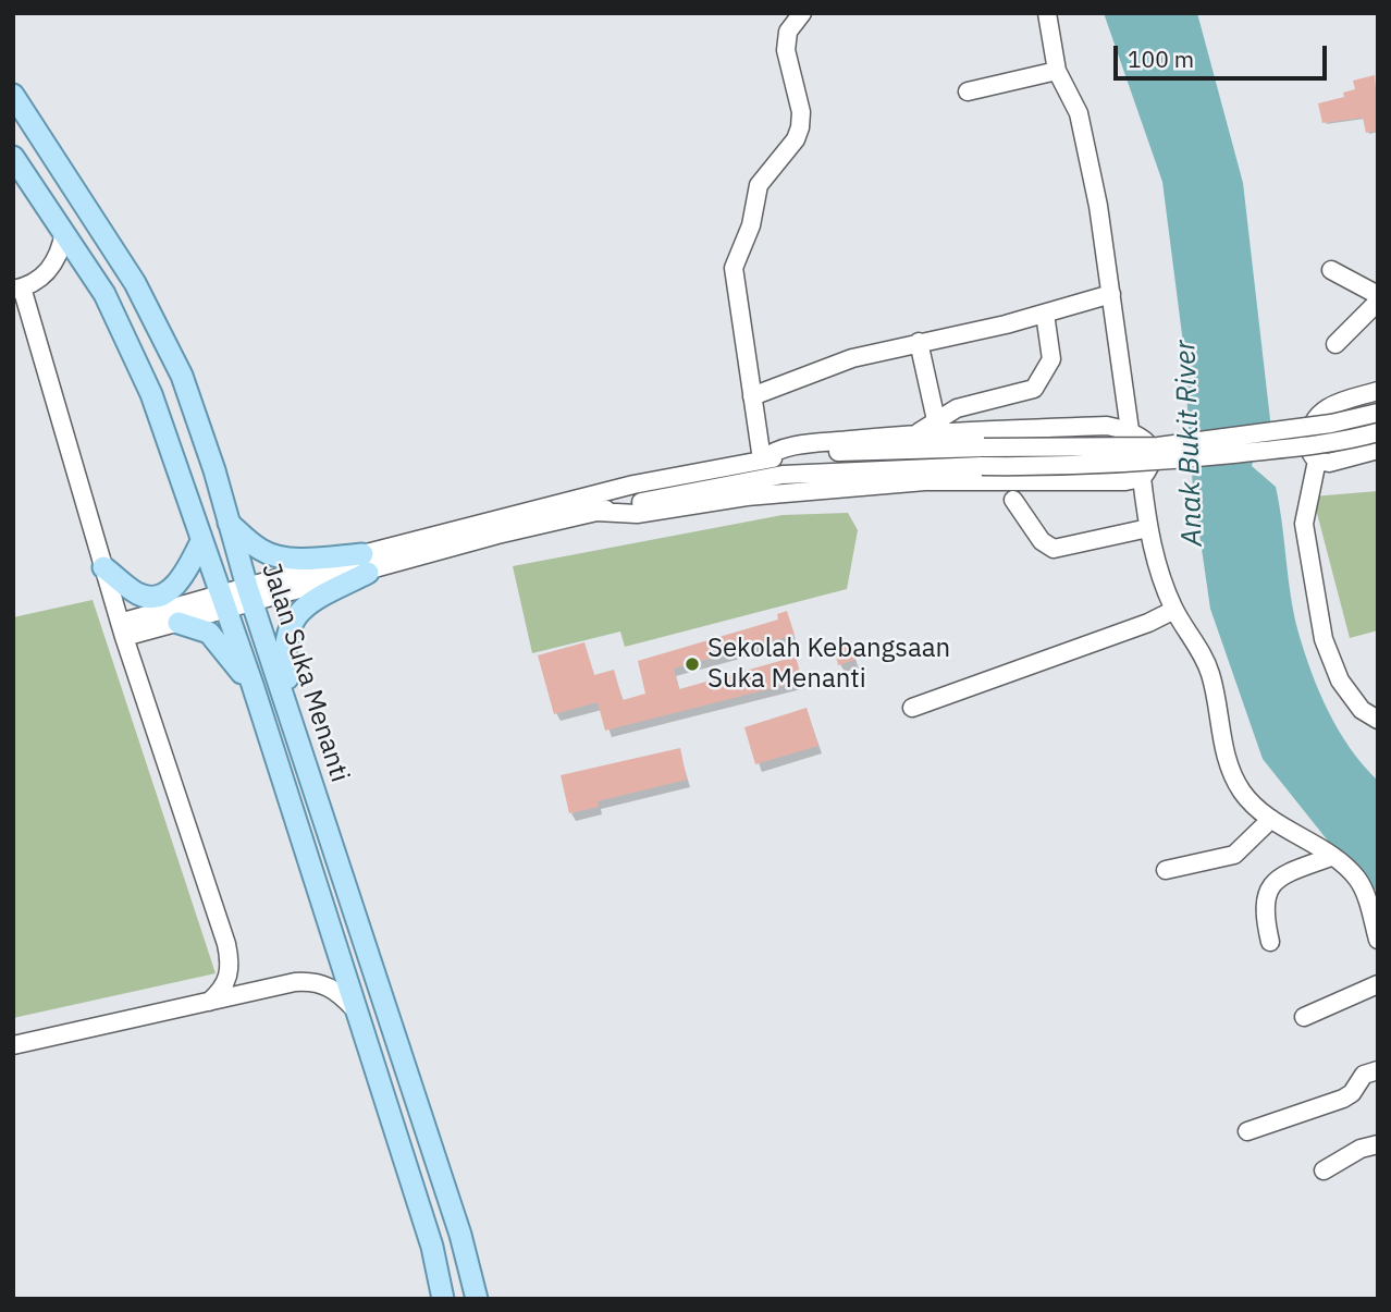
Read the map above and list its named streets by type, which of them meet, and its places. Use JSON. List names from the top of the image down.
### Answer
{
  "streets": {
    "main road": ["Jalan Suka Menanti"]
  },
  "water": ["Anak Bukit River"],
  "places": ["Sekolah Kebangsaan Suka Menanti"],
  "scale_bar": "100 m"
}
